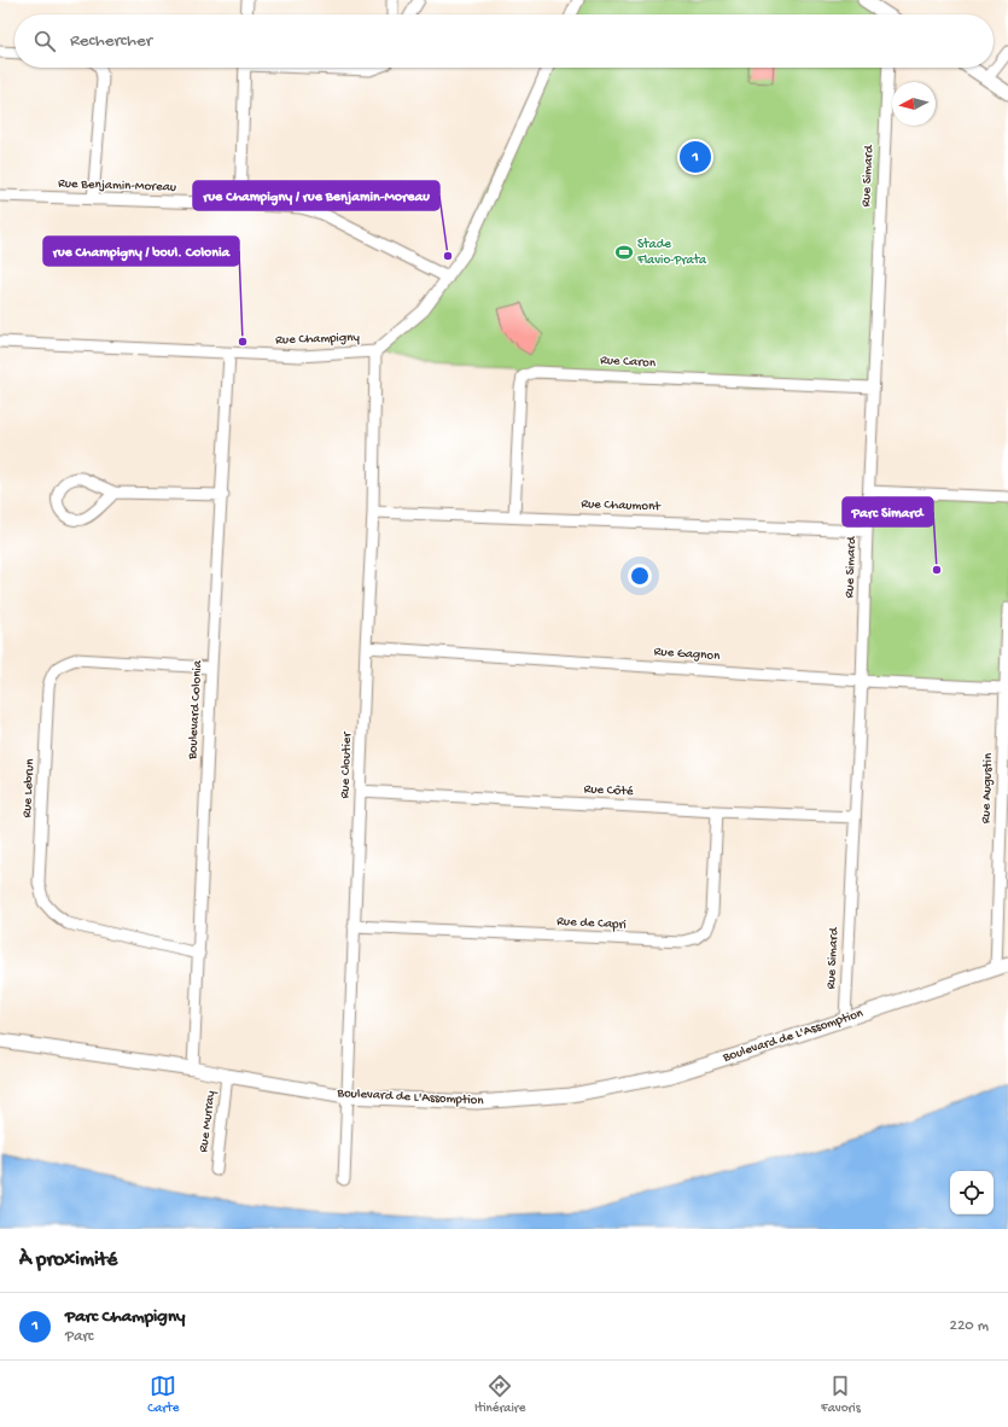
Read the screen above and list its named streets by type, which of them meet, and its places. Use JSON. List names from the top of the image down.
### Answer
{
  "streets": {
    "street": [
      "Rue Simard",
      "Rue Benjamin-Moreau",
      "Rue Champigny",
      "Rue Caron",
      "Rue Chaumont",
      "Rue Gagnon",
      "Boulevard Colonia",
      "Rue Cloutier",
      "Rue Lebrun",
      "Rue Augustin",
      "Rue Côté",
      "Rue de Capri",
      "Boulevard de L'Assomption",
      "Rue Murray"
    ]
  },
  "crossings": [
    ["Rue Simard", "Rue Caron"],
    ["Rue Simard", "Rue Chaumont"],
    ["Rue Simard", "Rue Gagnon"],
    ["Rue Simard", "Rue Côté"],
    ["Rue Simard", "Boulevard de L'Assomption"],
    ["Rue Benjamin-Moreau", "Rue Champigny"],
    ["Rue Champigny", "Boulevard Colonia"],
    ["Rue Champigny", "Rue Cloutier"],
    ["Rue Caron", "Rue Chaumont"],
    ["Rue Chaumont", "Rue Cloutier"],
    ["Rue Gagnon", "Rue Cloutier"],
    ["Rue Gagnon", "Rue Augustin"],
    ["Boulevard Colonia", "Rue Lebrun"],
    ["Boulevard Colonia", "Boulevard de L'Assomption"],
    ["Rue Cloutier", "Rue Côté"],
    ["Rue Cloutier", "Rue de Capri"],
    ["Rue Cloutier", "Boulevard de L'Assomption"],
    ["Rue Augustin", "Boulevard de L'Assomption"],
    ["Rue Côté", "Rue de Capri"],
    ["Boulevard de L'Assomption", "Rue Murray"]
  ],
  "places": {
    "sports": ["Stade Flavio-Prata"],
    "other": ["rue Champigny / rue Benjamin-Moreau", "rue Champigny / boul. Colonia", "Parc Simard"]
  },
  "north": "left",
  "page": {
    "search": "Rechercher",
    "pins": "1",
    "heading": "À proximité",
    "list": [
      {
        "mark": "1",
        "name": "Parc Champigny",
        "note": "Parc",
        "value": "220 m"
      }
    ],
    "nav": ["Carte", "Itinéraire", "Favoris"]
  }
}
